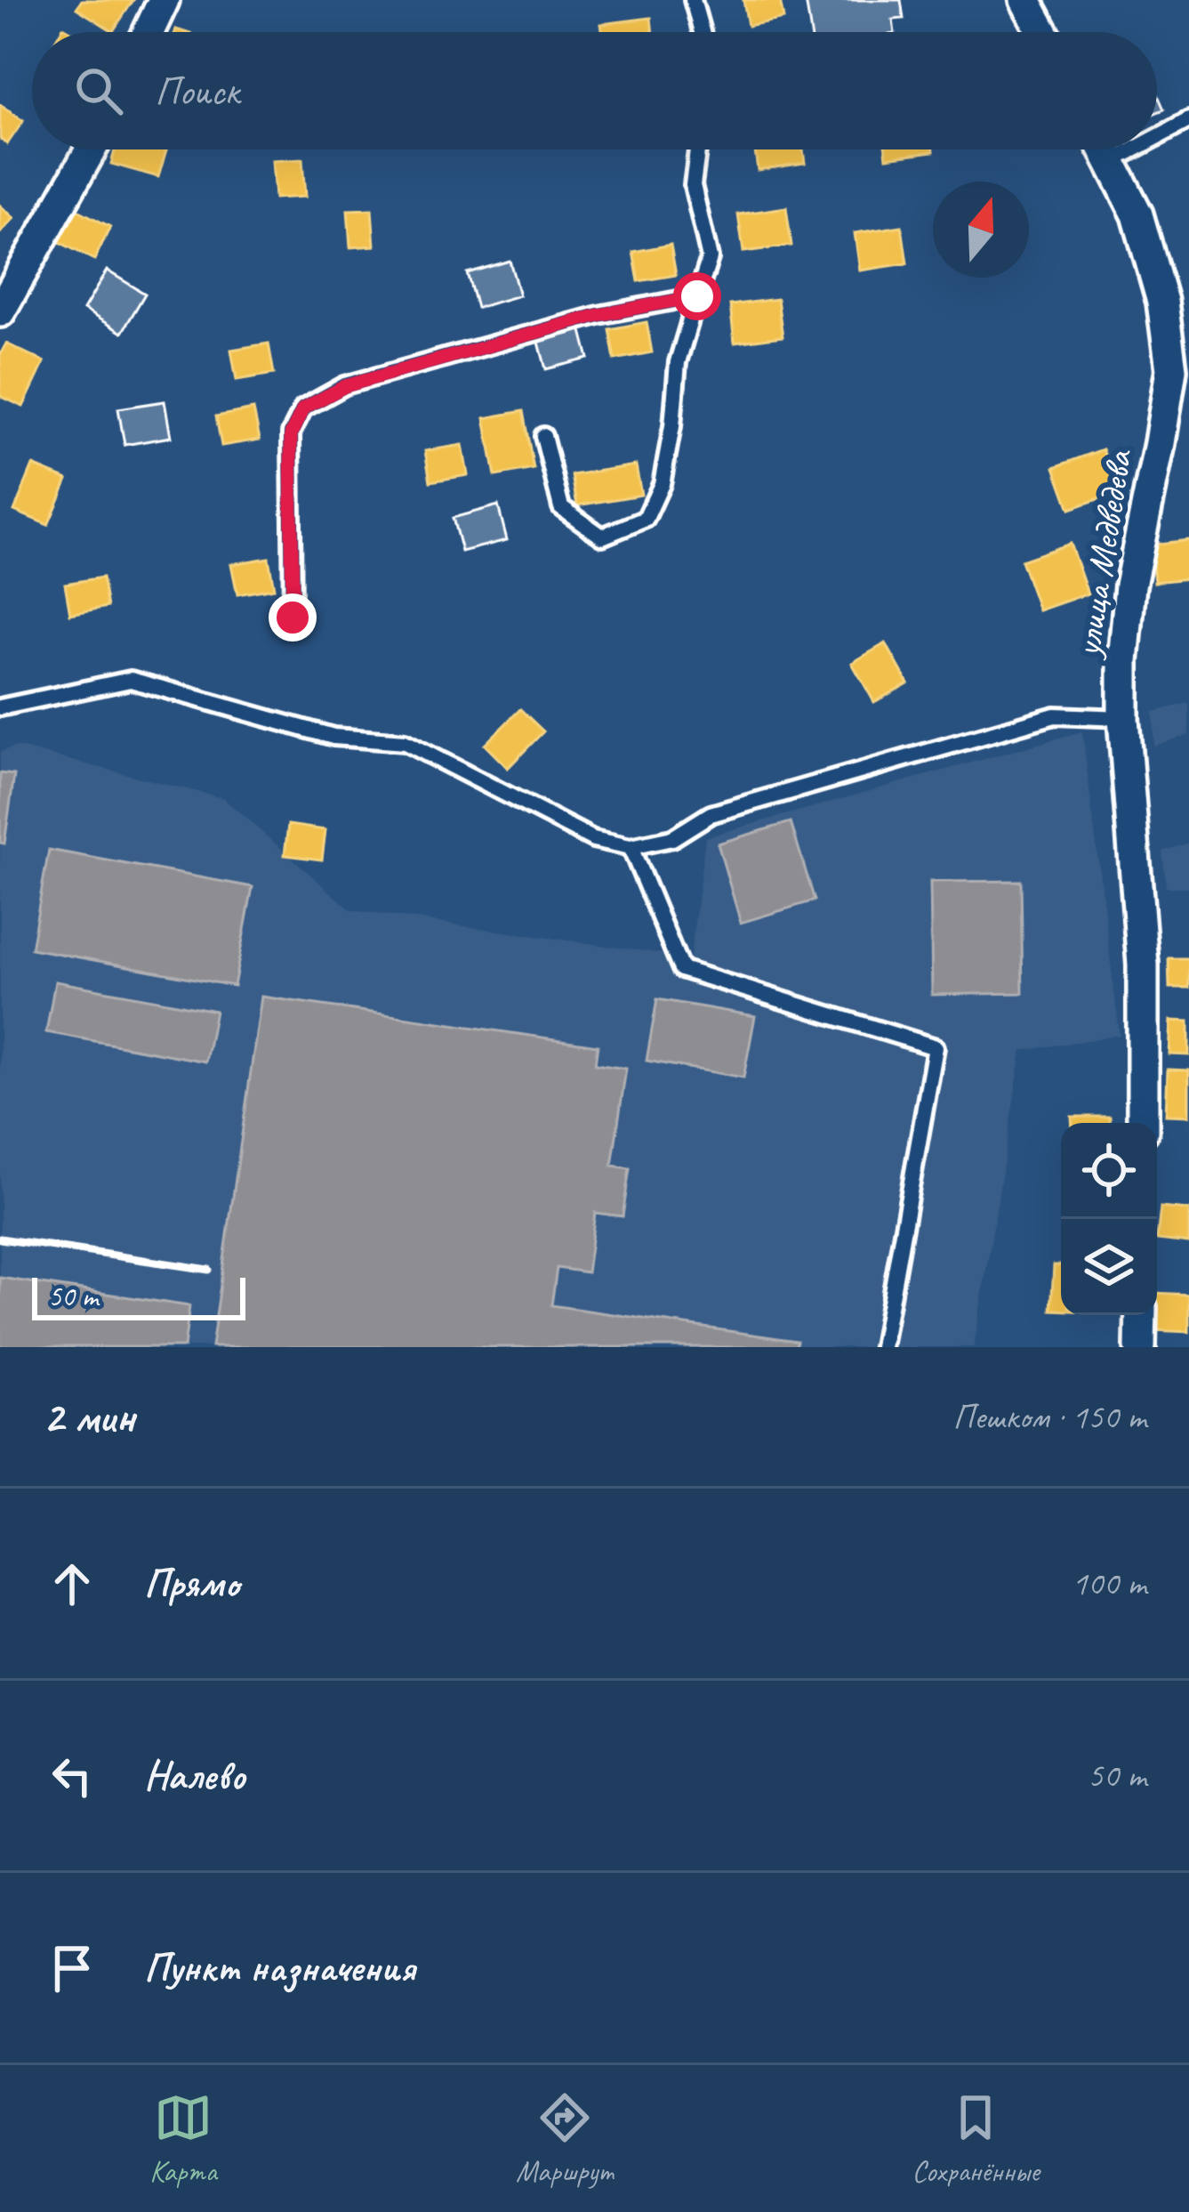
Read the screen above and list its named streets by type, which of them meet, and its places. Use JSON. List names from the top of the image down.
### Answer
{
  "streets": {
    "street": ["улица Медведева"]
  },
  "scale_bar": "50 m",
  "north": "top",
  "page": {
    "search": "Поиск",
    "scale": "50 m",
    "heading": ["2 мин", "Пешком · 150 m"],
    "list": [
      ["Прямо", "100 m"],
      ["Налево", "50 m"],
      "Пункт назначения"
    ],
    "nav": ["Карта", "Маршрут", "Сохранённые"]
  }
}
